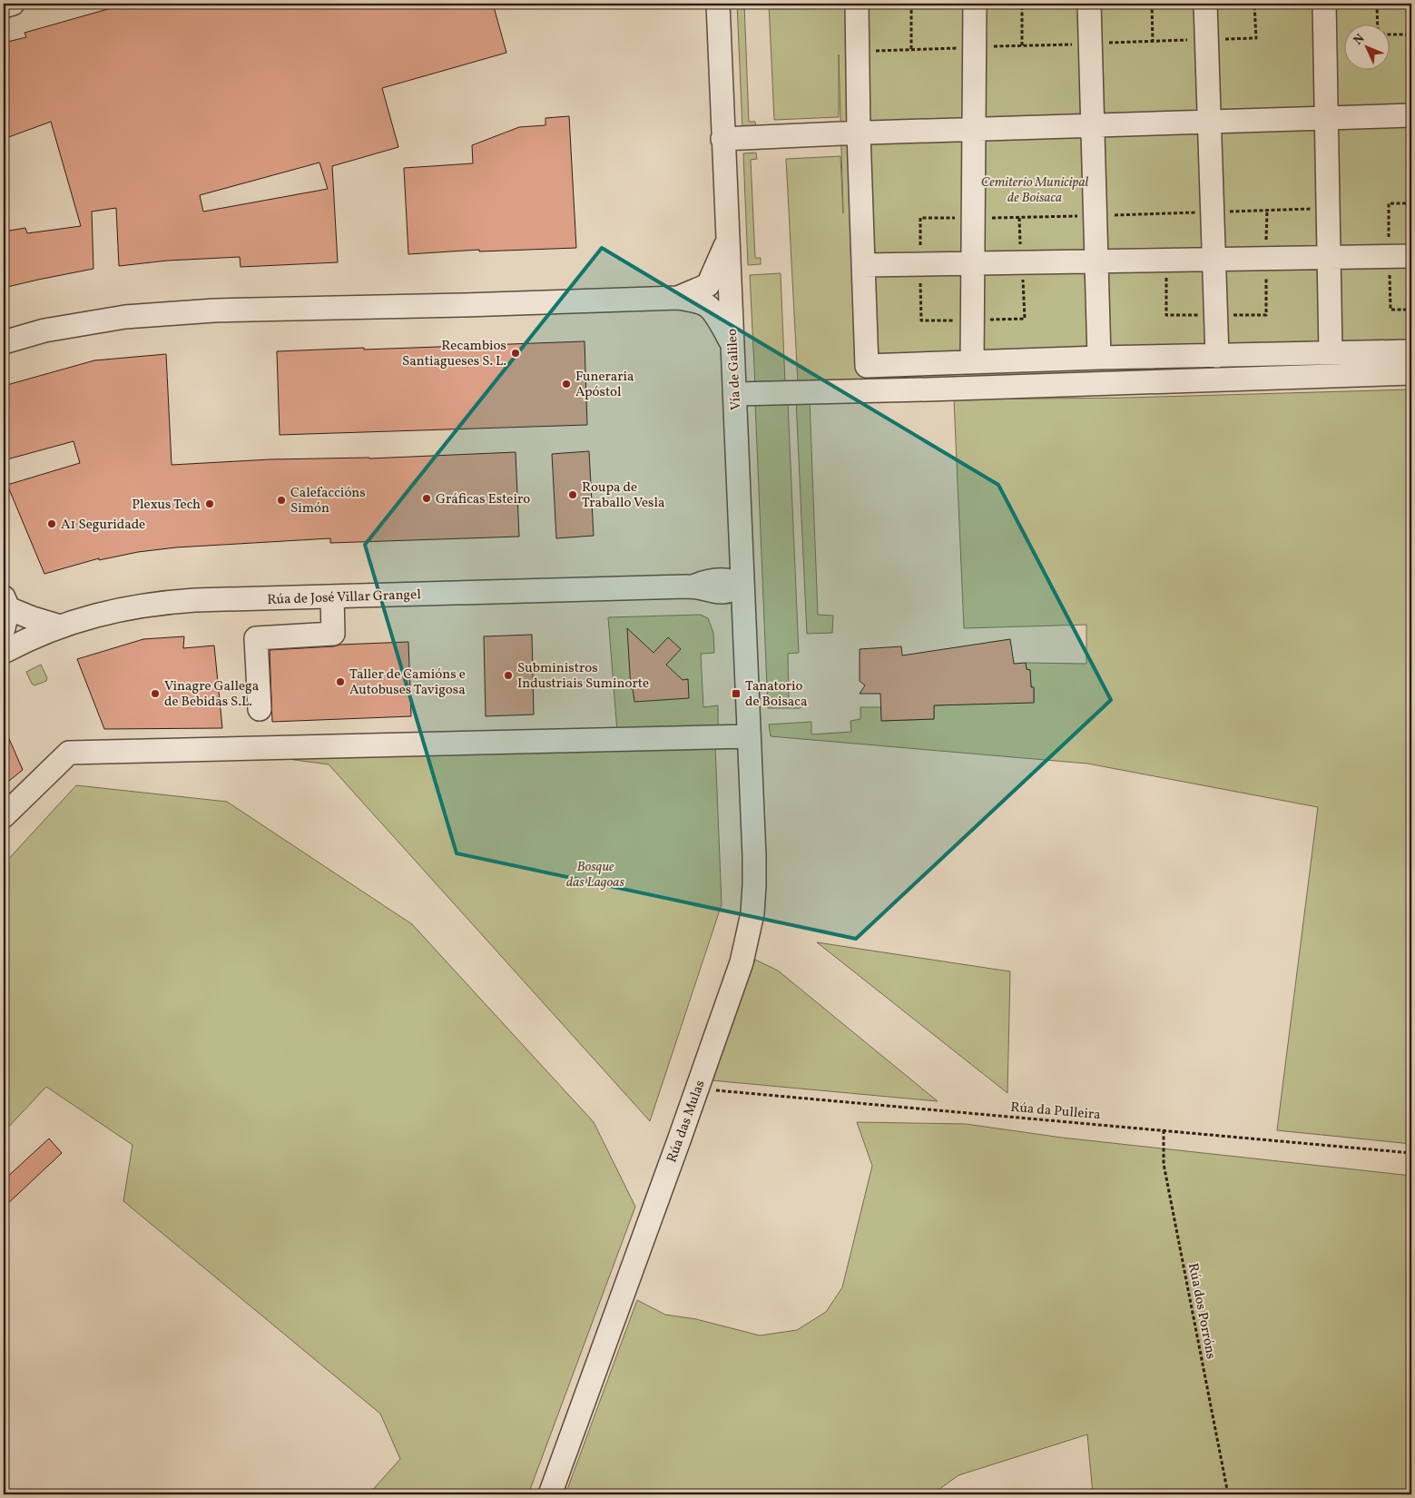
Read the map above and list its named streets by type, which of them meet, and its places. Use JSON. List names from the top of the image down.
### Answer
{
  "streets": {
    "street": ["Vía de Galileo", "Rúa de José Villar Grangel", "Rúa das Mulas"],
    "path": ["Rúa da Pulleira", "Rúa dos Porróns"]
  },
  "crossings": [
    ["Vía de Galileo", "Rúa de José Villar Grangel"],
    ["Vía de Galileo", "Rúa das Mulas"],
    ["Rúa da Pulleira", "Rúa das Mulas"],
    ["Rúa da Pulleira", "Rúa dos Porróns"]
  ],
  "parks": ["Cemiterio Municipal de Boisaca", "Bosque das Lagoas"],
  "places": {
    "other": [
      "Recambios Santiagueses S. L.",
      "Funeraria Apóstol",
      "Roupa de Traballo Vesla",
      "Gráficas Esteiro",
      "Calefaccións Simón",
      "Plexus Tech",
      "A1 Seguridade",
      "Subministros Industriais Suminorte",
      "Taller de Camións e Autobuses Tavigosa",
      "Vinagre Gallega de Bebidas S.L."
    ],
    "transit": ["Tanatorio de Boisaca"]
  },
  "north": "top left"
}
